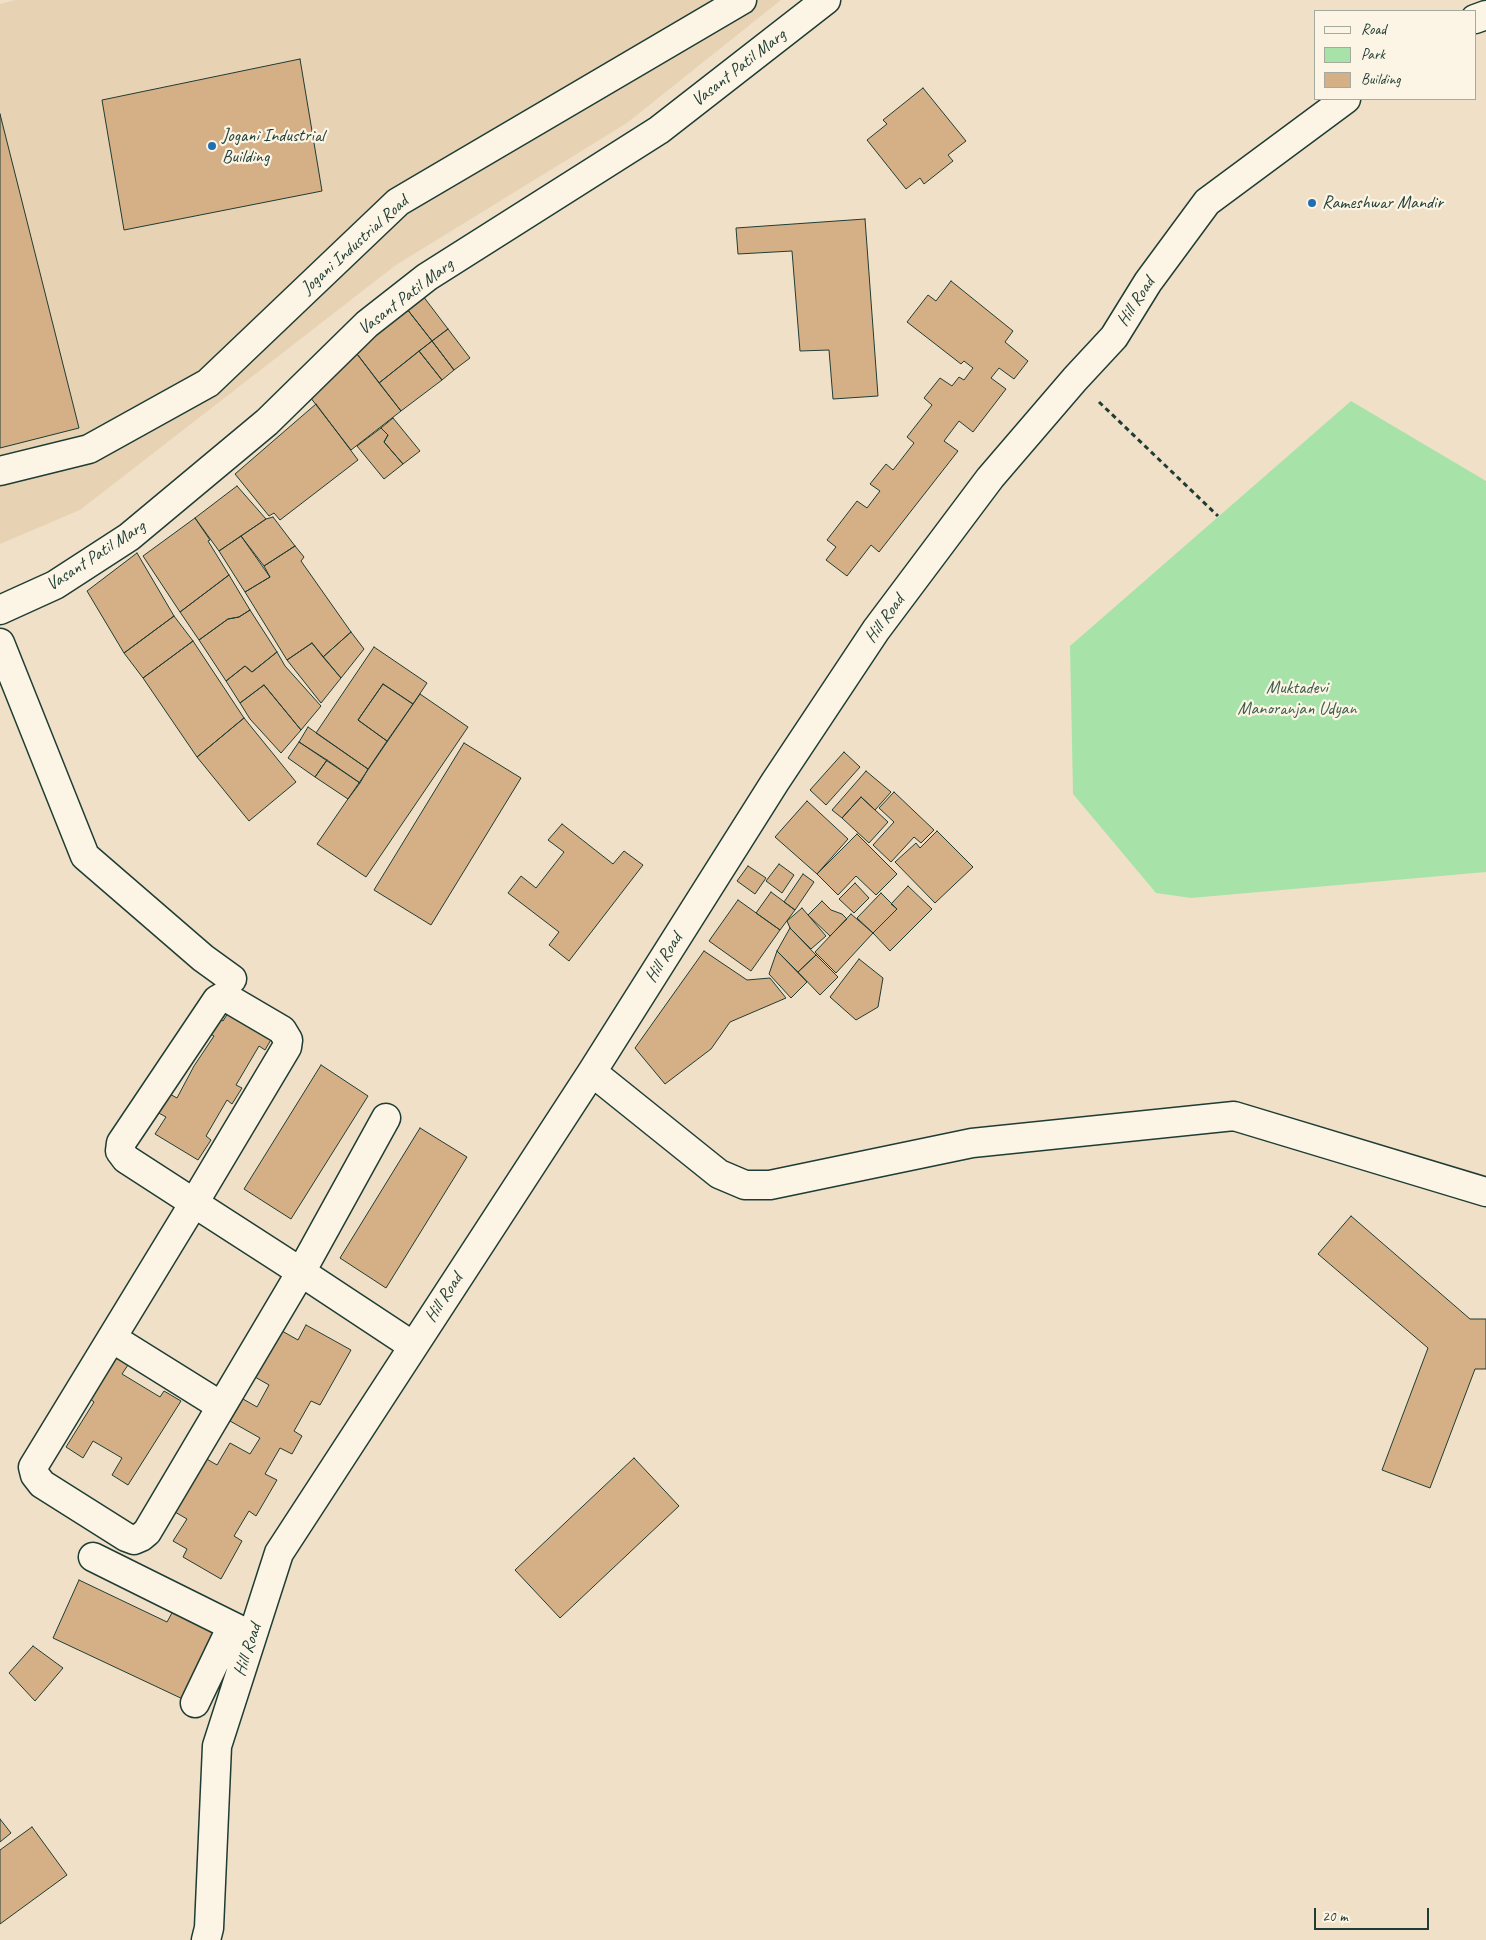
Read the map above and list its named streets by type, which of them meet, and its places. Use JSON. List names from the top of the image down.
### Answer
{
  "streets": {
    "street": ["Vasant Patil Marg", "Jogani Industrial Road", "Hill Road"]
  },
  "parks": ["Muktadevi Manoranjan Udyan"],
  "places": ["Jogani Industrial Building", "Rameshwar Mandir"],
  "legend": ["Road", "Park", "Building"],
  "scale_bar": "20 m"
}
